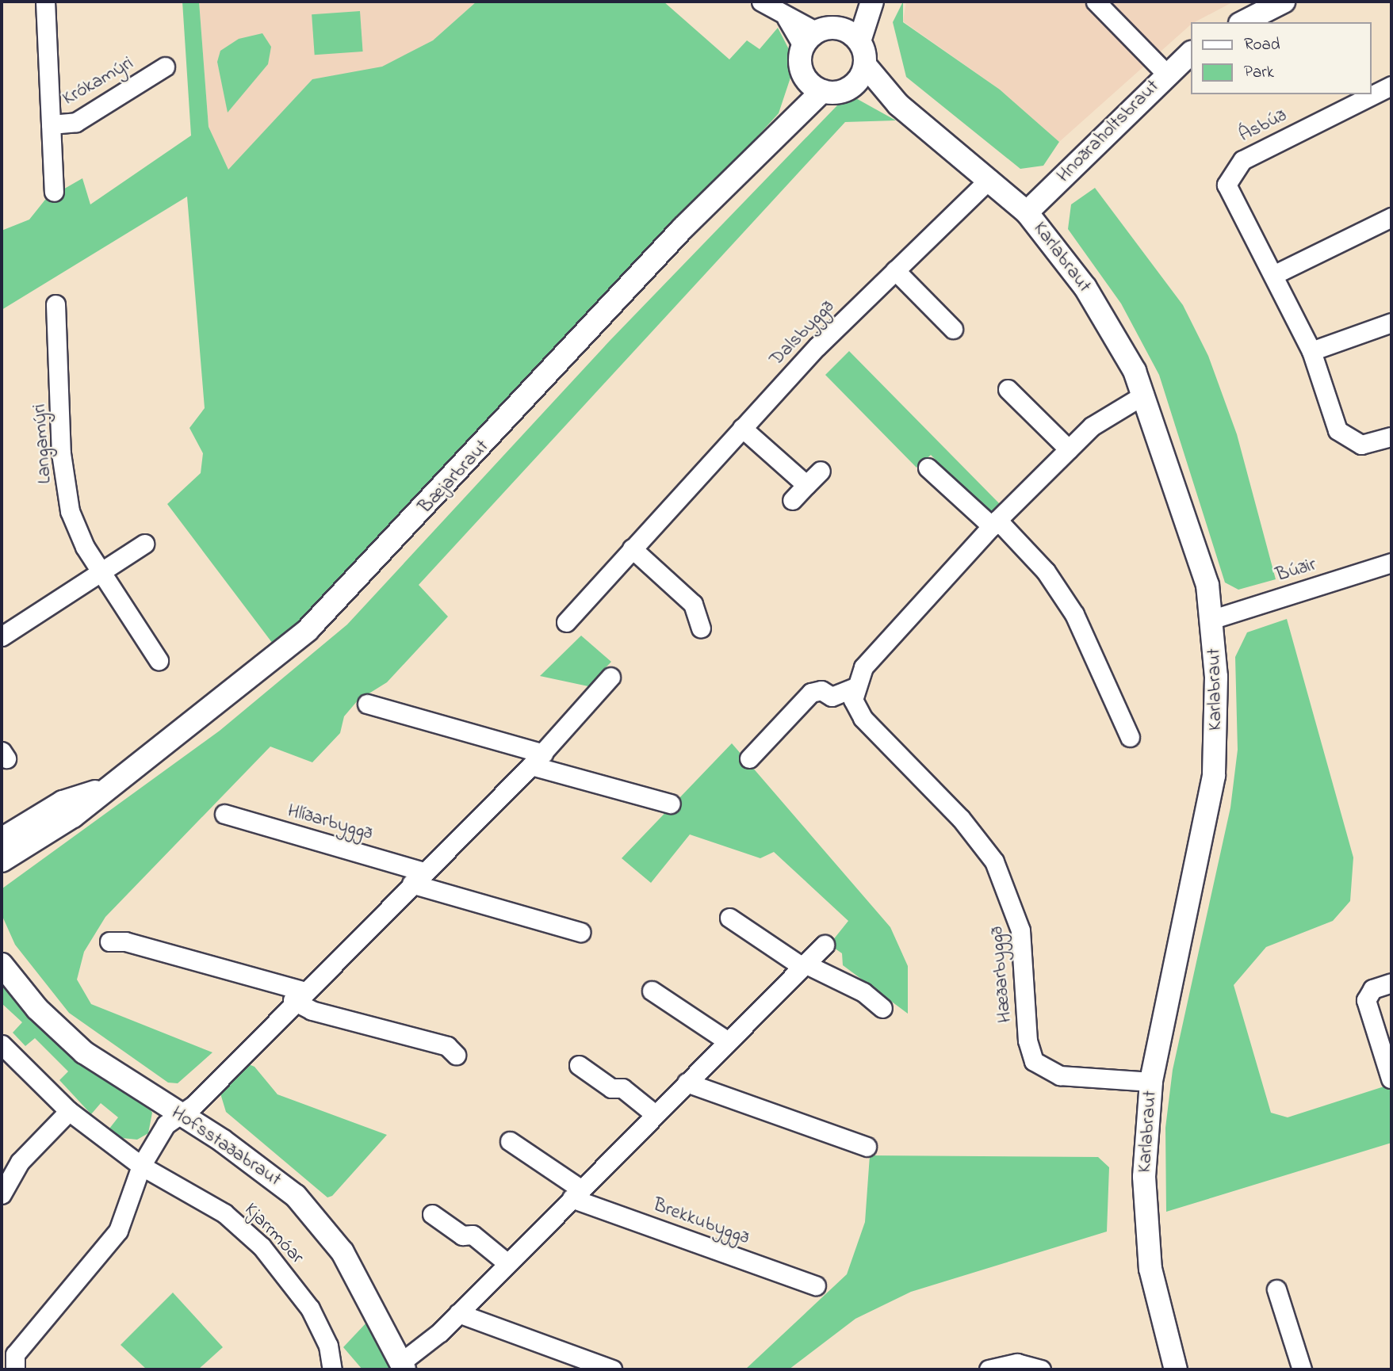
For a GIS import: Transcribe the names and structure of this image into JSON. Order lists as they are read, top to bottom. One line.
{"streets":{"street":["Krókamýri","Ásbúð","Hnoðraholtsbraut","Karlabraut","Dalsbyggð","Langamýri","Bæjarbraut","Búðir","Hlíðarbyggð","Hæðarbyggð","Hofsstaðabraut","Brekkubyggð","Kjarrmóar"]},"crossings":[["Hnoðraholtsbraut","Karlabraut"],["Karlabraut","Dalsbyggð"],["Karlabraut","Bæjarbraut"],["Karlabraut","Búðir"],["Karlabraut","Hæðarbyggð"]],"legend":["Road","Park"]}
